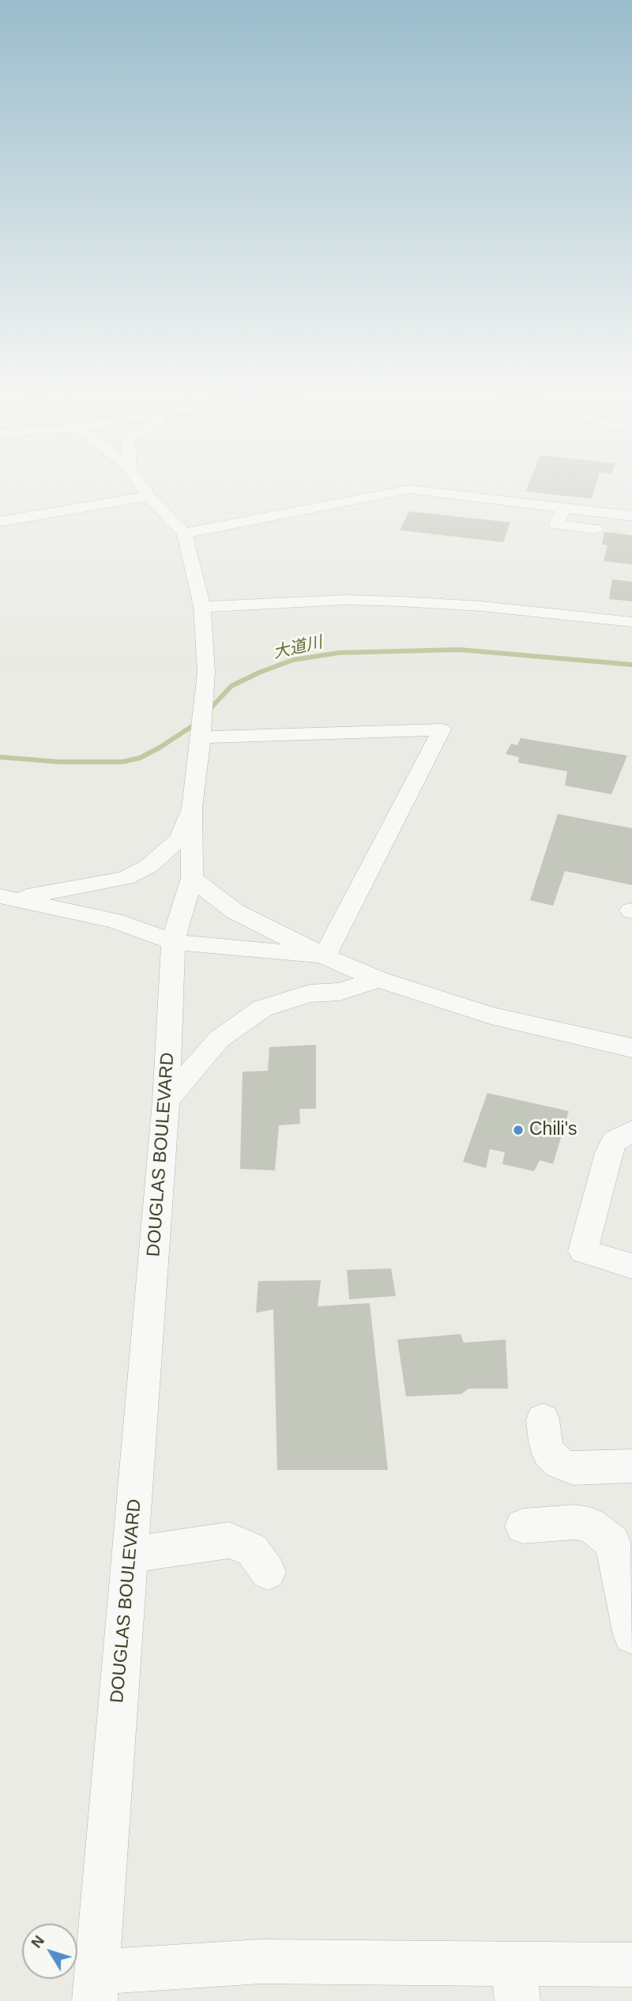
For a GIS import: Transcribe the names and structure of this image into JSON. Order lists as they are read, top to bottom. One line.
{"streets":{"street":["DOUGLAS BOULEVARD"]},"water":["大道川"],"places":["Chili's"],"north":"top left"}
